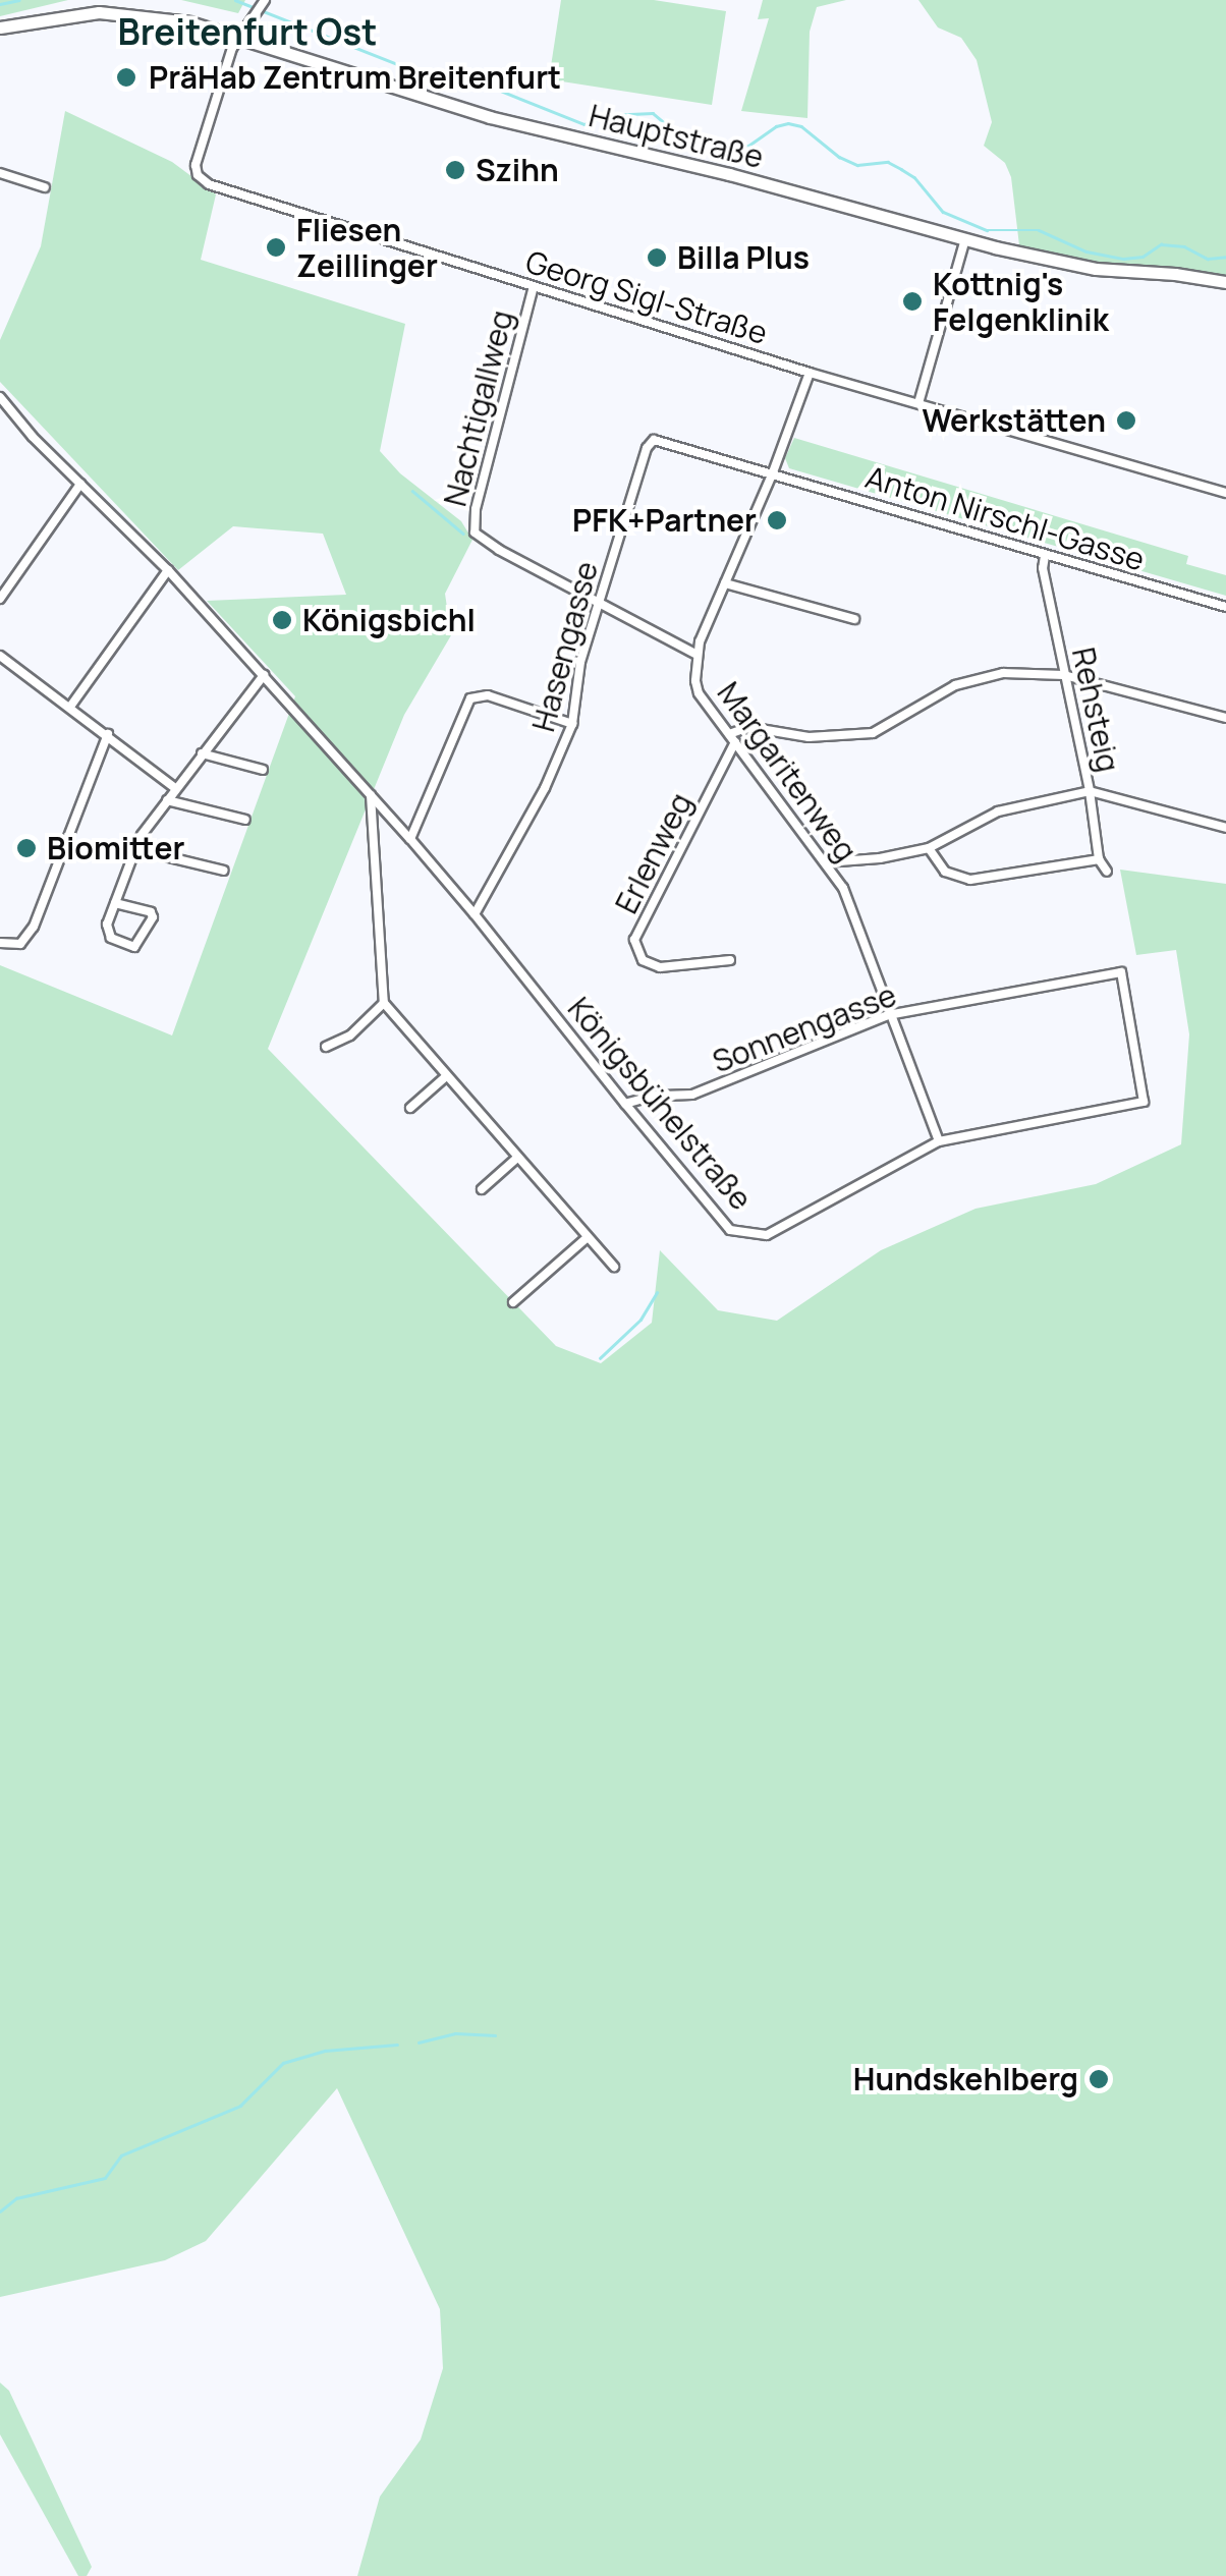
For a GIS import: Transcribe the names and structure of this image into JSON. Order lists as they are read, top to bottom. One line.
{"streets":{"main road":["Hauptstraße"],"street":["Georg Sigl-Straße","Nachtigallweg","Anton Nirschl-Gasse","Hasengasse","Rehsteig","Margaritenweg","Erlenweg","Sonnengasse","Königsbühelstraße"]},"crossings":[["Hauptstraße","Georg Sigl-Straße"],["Georg Sigl-Straße","Nachtigallweg"],["Georg Sigl-Straße","Margaritenweg"],["Nachtigallweg","Hasengasse"],["Nachtigallweg","Margaritenweg"],["Anton Nirschl-Gasse","Hasengasse"],["Anton Nirschl-Gasse","Rehsteig"],["Anton Nirschl-Gasse","Margaritenweg"],["Hasengasse","Margaritenweg"],["Hasengasse","Königsbühelstraße"],["Margaritenweg","Erlenweg"],["Margaritenweg","Sonnengasse"],["Margaritenweg","Königsbühelstraße"],["Sonnengasse","Königsbühelstraße"]],"districts":["Breitenfurt Ost"],"places":["PräHab Zentrum Breitenfurt","Szihn","Fliesen Zeillinger","Billa Plus","Kottnig's Felgenklinik","Werkstätten","PFK+Partner","Königsbichl","Biomitter","Hundskehlberg"]}
